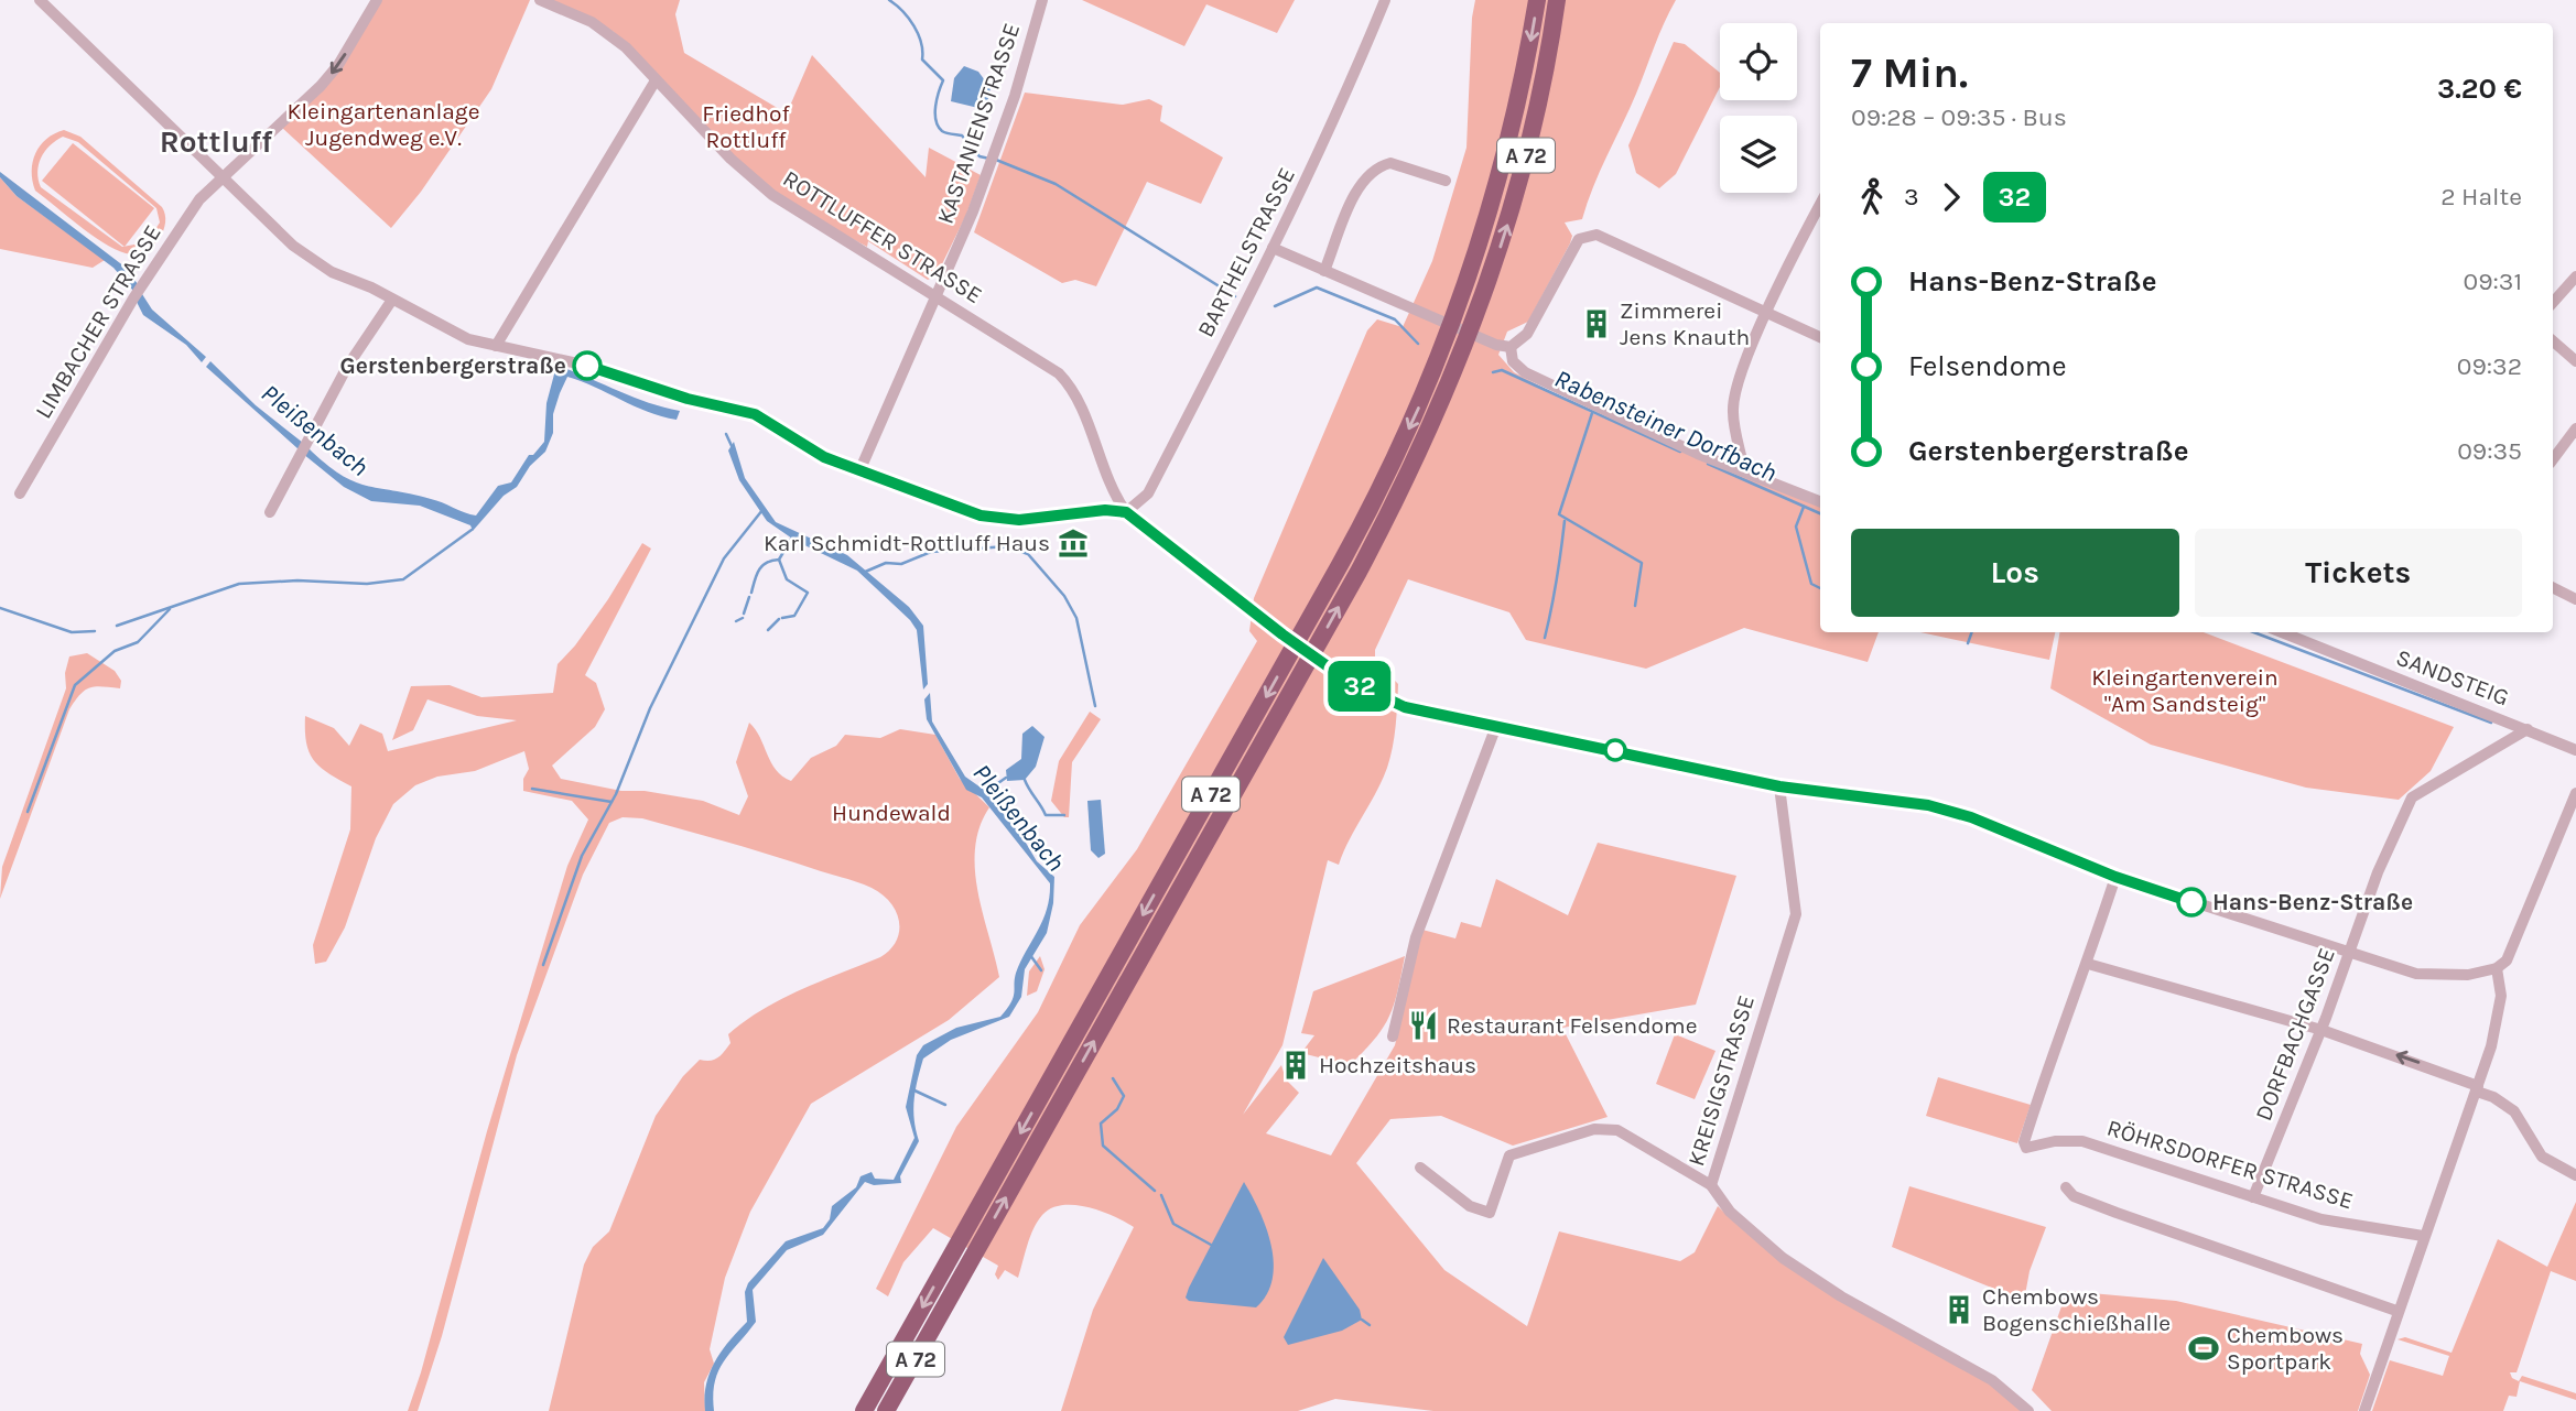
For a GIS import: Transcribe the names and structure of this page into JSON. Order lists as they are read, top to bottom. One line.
{"streets":{"highway":["A 72"],"street":["KASTANIENSTRASSE","ROTTLUFFER STRASSE","BARTHELSTRASSE","LIMBACHER STRASSE","SANDSTEIG","DORFBACHGASSE","KREISIGSTRASSE","RÖHRSDORFER STRASSE"]},"crossings":[["KASTANIENSTRASSE","ROTTLUFFER STRASSE"],["ROTTLUFFER STRASSE","BARTHELSTRASSE"],["SANDSTEIG","DORFBACHGASSE"],["DORFBACHGASSE","RÖHRSDORFER STRASSE"]],"one_way":["LIMBACHER STRASSE"],"districts":["Rottluff"],"water":["Rabensteiner Dorfbach","Pleißenbach"],"parks":["Kleingartenanlage Jugendweg e.V.","Friedhof Rottluff","Kleingartenverein \"Am Sandsteig\"","Hundewald"],"places":{"building":["Zimmerei Jens Knauth","Hochzeitshaus","Chembows Bogenschießhalle"],"other":["Gerstenbergerstraße","Hans-Benz-Straße"],"museum":["Karl Schmidt-Rottluff Haus"],"restaurant":["Restaurant Felsendome"],"sports":["Chembows Sportpark"]},"lines":["bus line 32"],"page":{"on_map":"32","heading":["7 Min.","09:28 – 09:35 · Bus","3.20 €"],"legs":["3","32","2 Halte"],"list":[{"name":"Hans-Benz-Straße","value":"09:31"},{"name":"Felsendome","value":"09:32"},{"name":"Gerstenbergerstraße","value":"09:35"}],"buttons":["Los","Tickets"]}}
